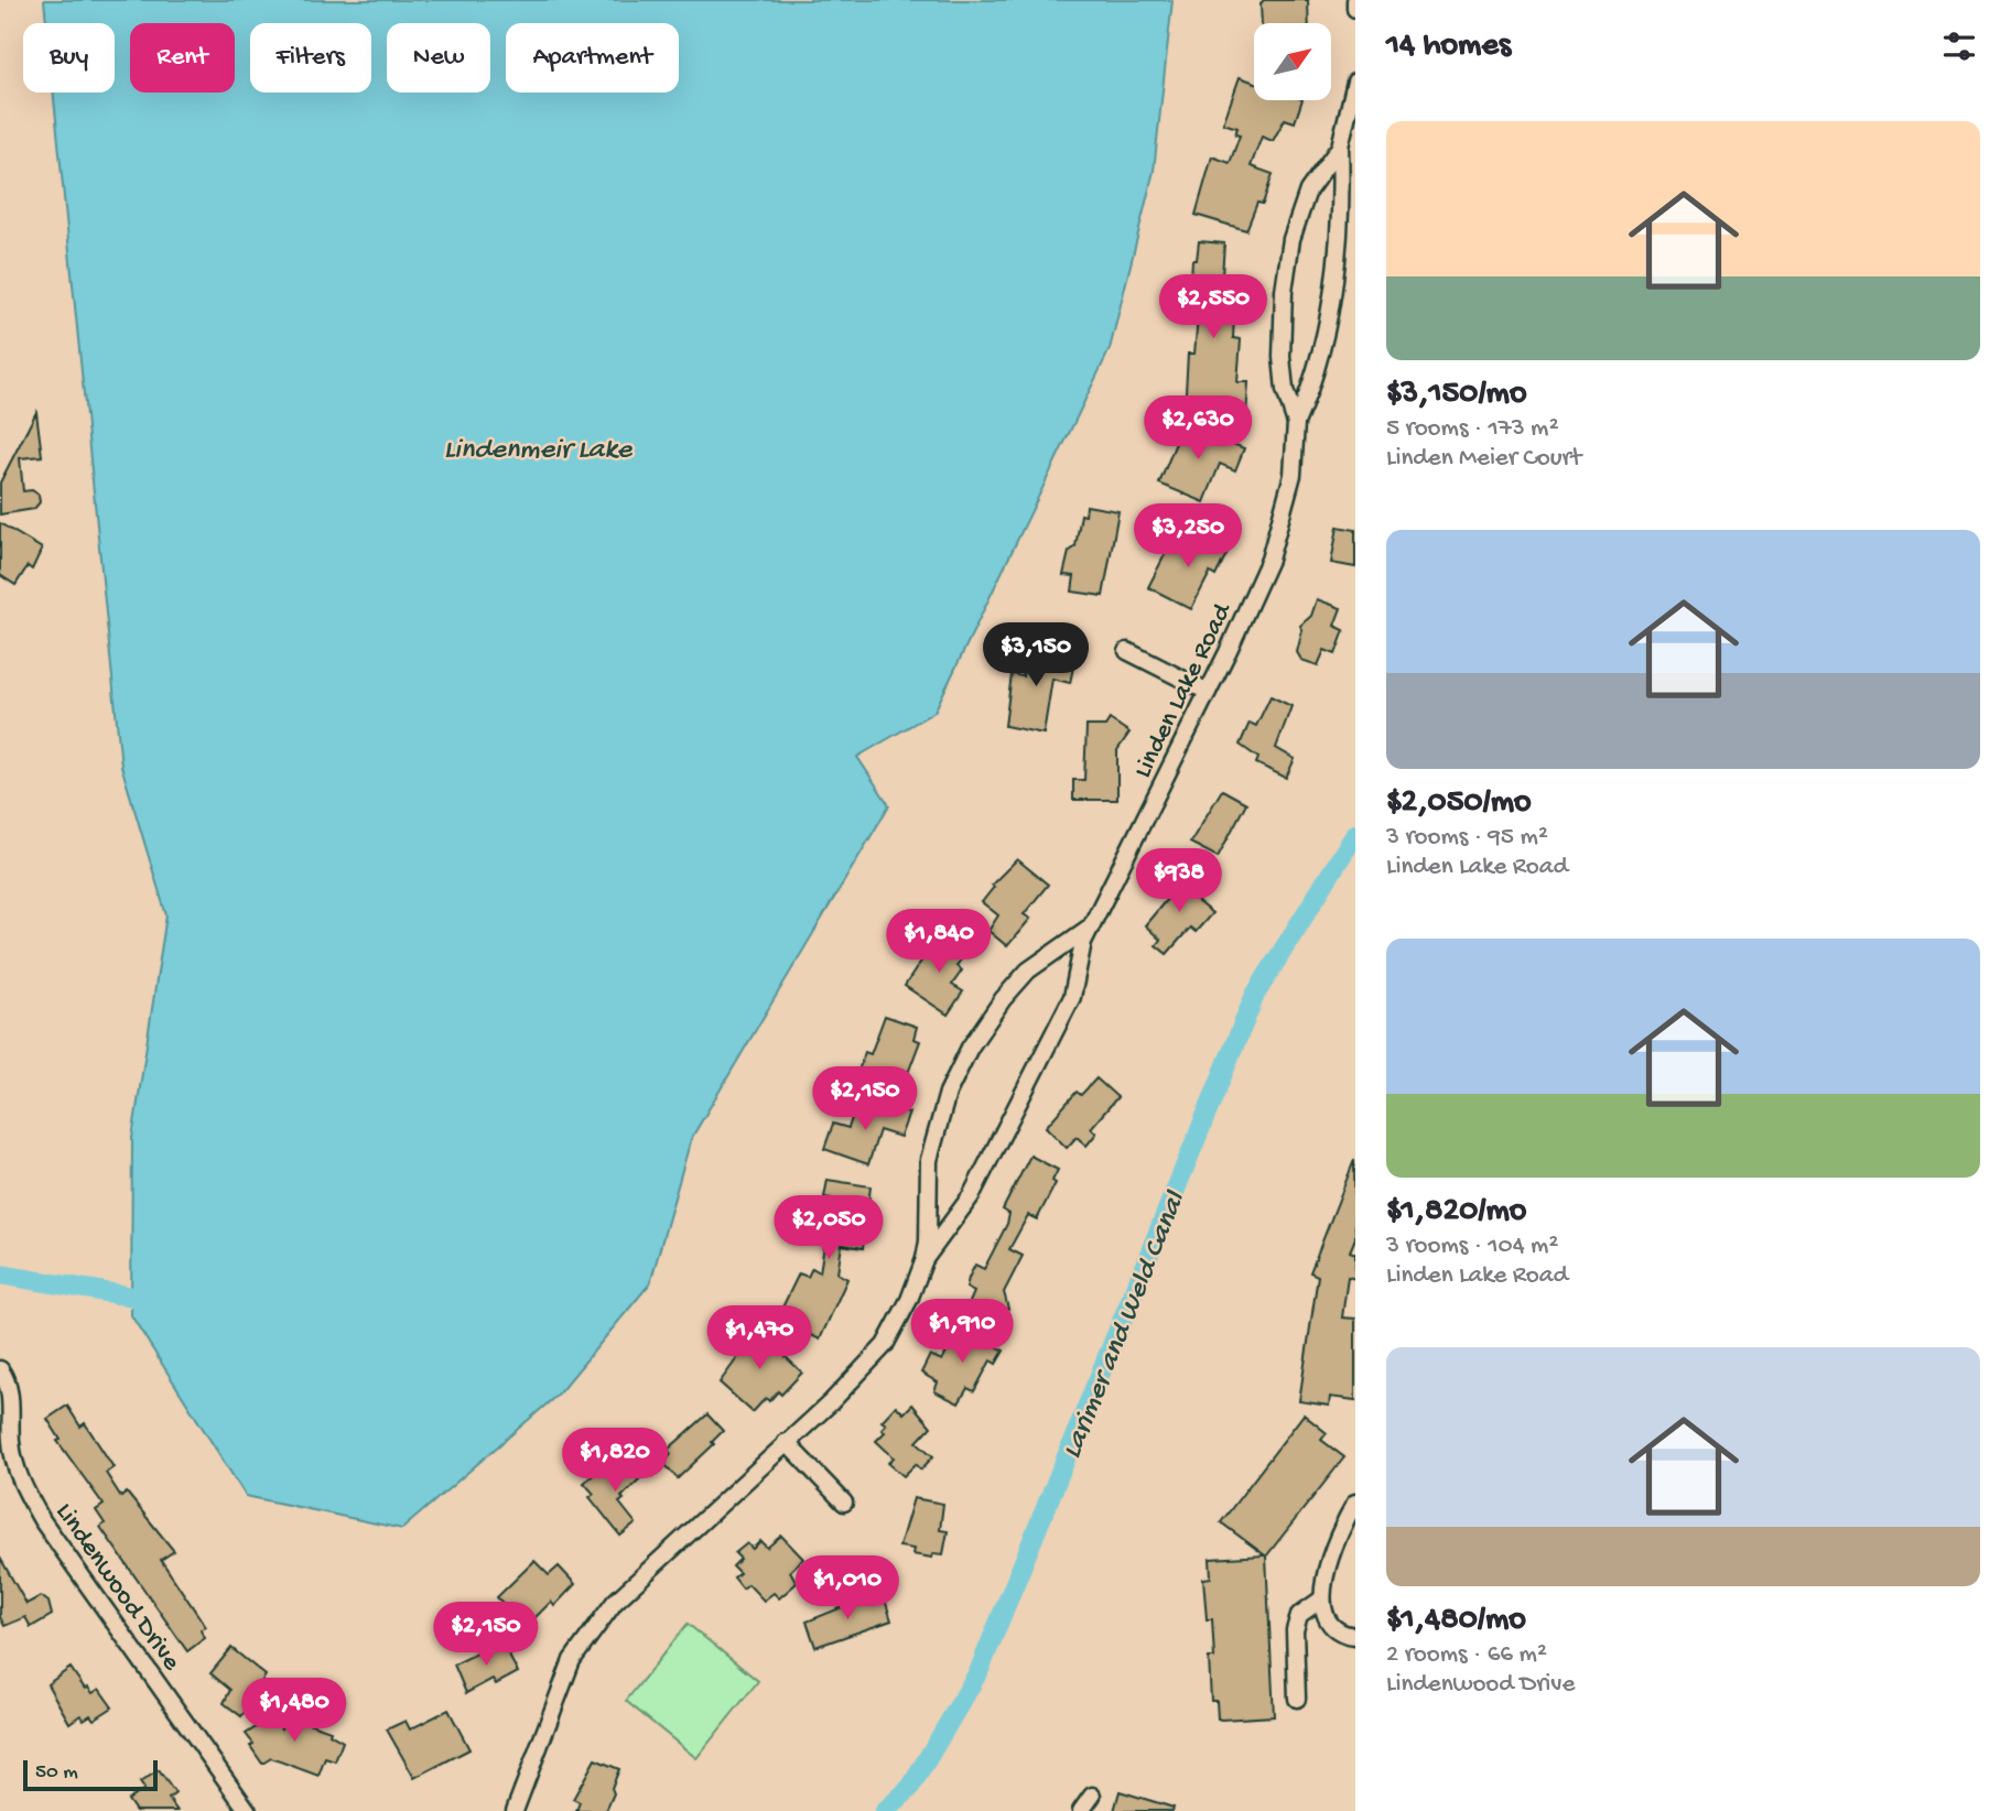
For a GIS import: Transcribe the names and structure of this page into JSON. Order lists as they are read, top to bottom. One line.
{"streets":{"street":["Linden Lake Road","Lindenwood Drive"]},"water":["Lindenmeir Lake","Larimer and Weld Canal"],"scale_bar":"50 m","north":"top right","page":{"heading":"14 homes","chip":["Buy","Rent","Filters","New","Apartment"],"list":[{"name":"$3,150/mo","note":"5 rooms · 173 m² · Linden Meier Court"},{"name":"$2,050/mo","note":"3 rooms · 95 m² · Linden Lake Road"},{"name":"$1,820/mo","note":"3 rooms · 104 m² · Linden Lake Road"},{"name":"$1,480/mo","note":"2 rooms · 66 m² · Lindenwood Drive"}],"price":["$2,550","$2,630","$3,250","$3,150","$938","$1,840","$2,150","$2,050","$1,910","$1,470","$1,820","$1,010","$2,150","$1,480"],"scale":"50 m"}}
